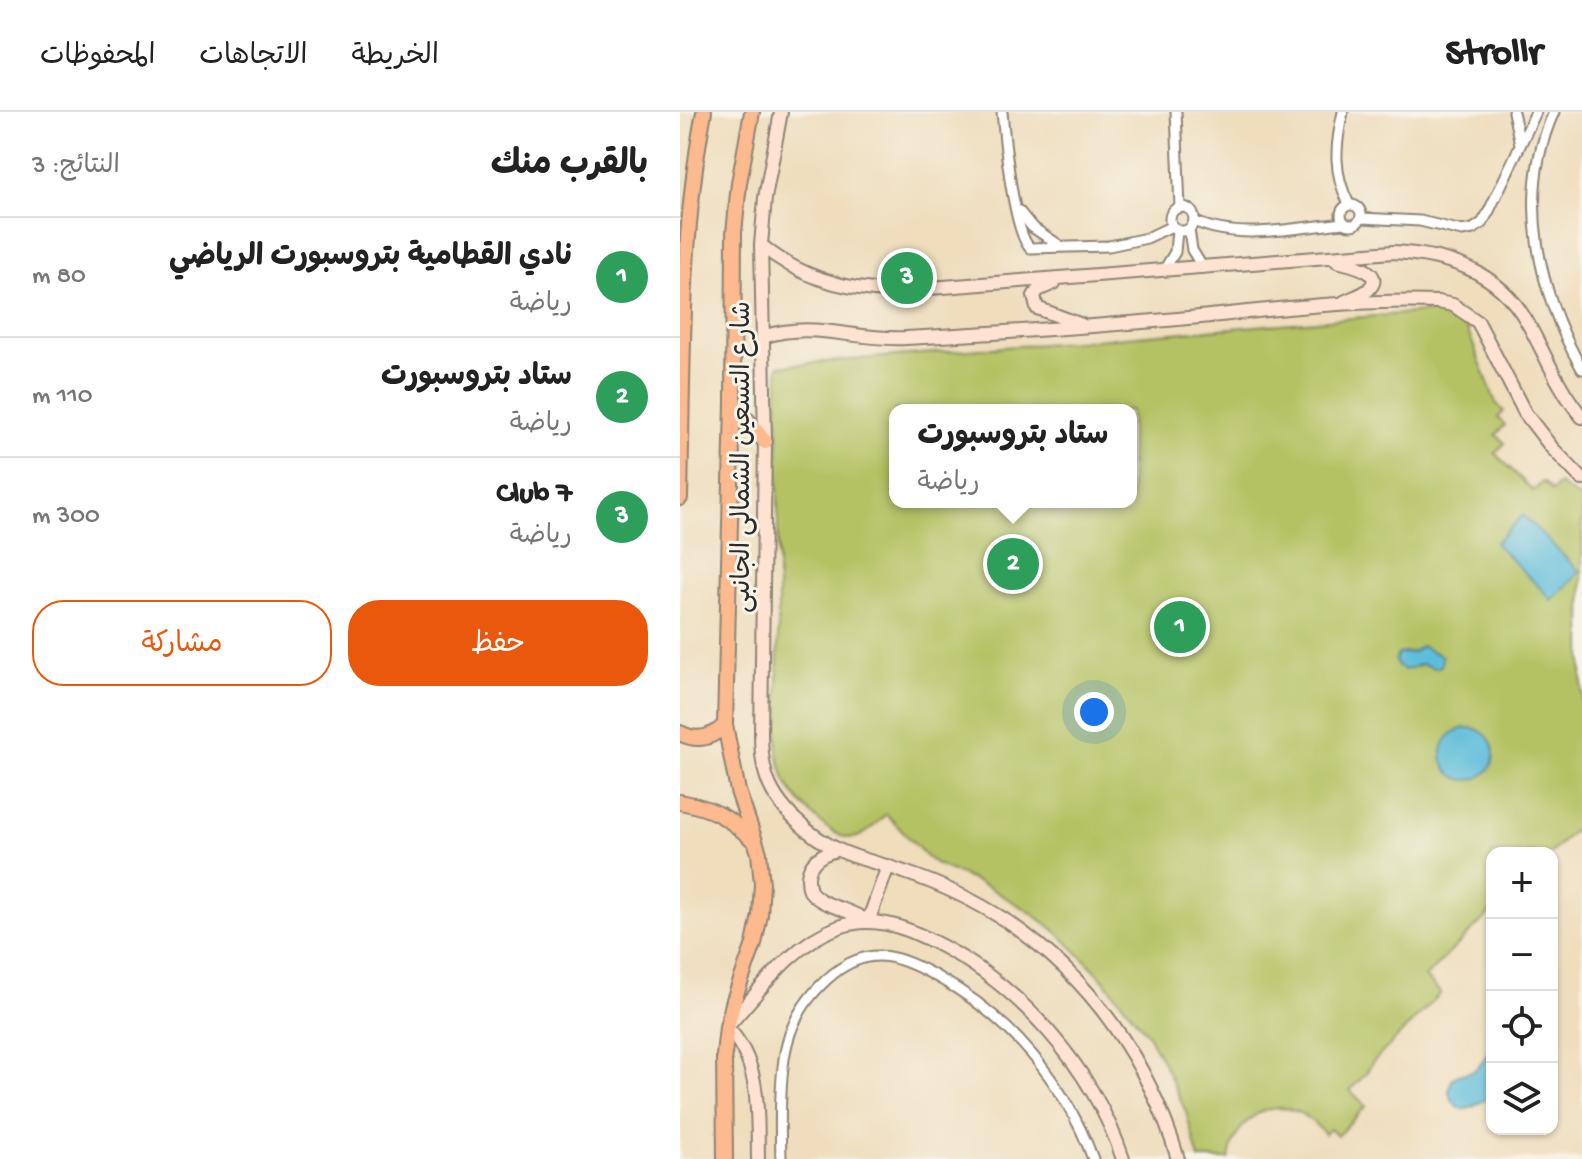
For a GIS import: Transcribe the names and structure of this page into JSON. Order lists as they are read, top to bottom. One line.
{"streets":{"street":["شارع التسعين الشمالى الجانبى"]},"page":{"header":"Strollr","nav":["الخريطة","الاتجاهات","المحفوظات"],"heading":["بالقرب منك","النتائج: 3"],"list":[{"mark":"1","name":"نادي القطامية بتروسبورت الرياضي","note":"رياضة","value":"80 m"},{"mark":"2","name":"ستاد بتروسبورت","note":"رياضة","value":"110 m"},{"mark":"3","name":"Club 7","note":"رياضة","value":"300 m"}],"pins":["3","2","1"],"popup":["ستاد بتروسبورت","رياضة"],"buttons":["حفظ","مشاركة"],"map_buttons":["+","−"]}}
